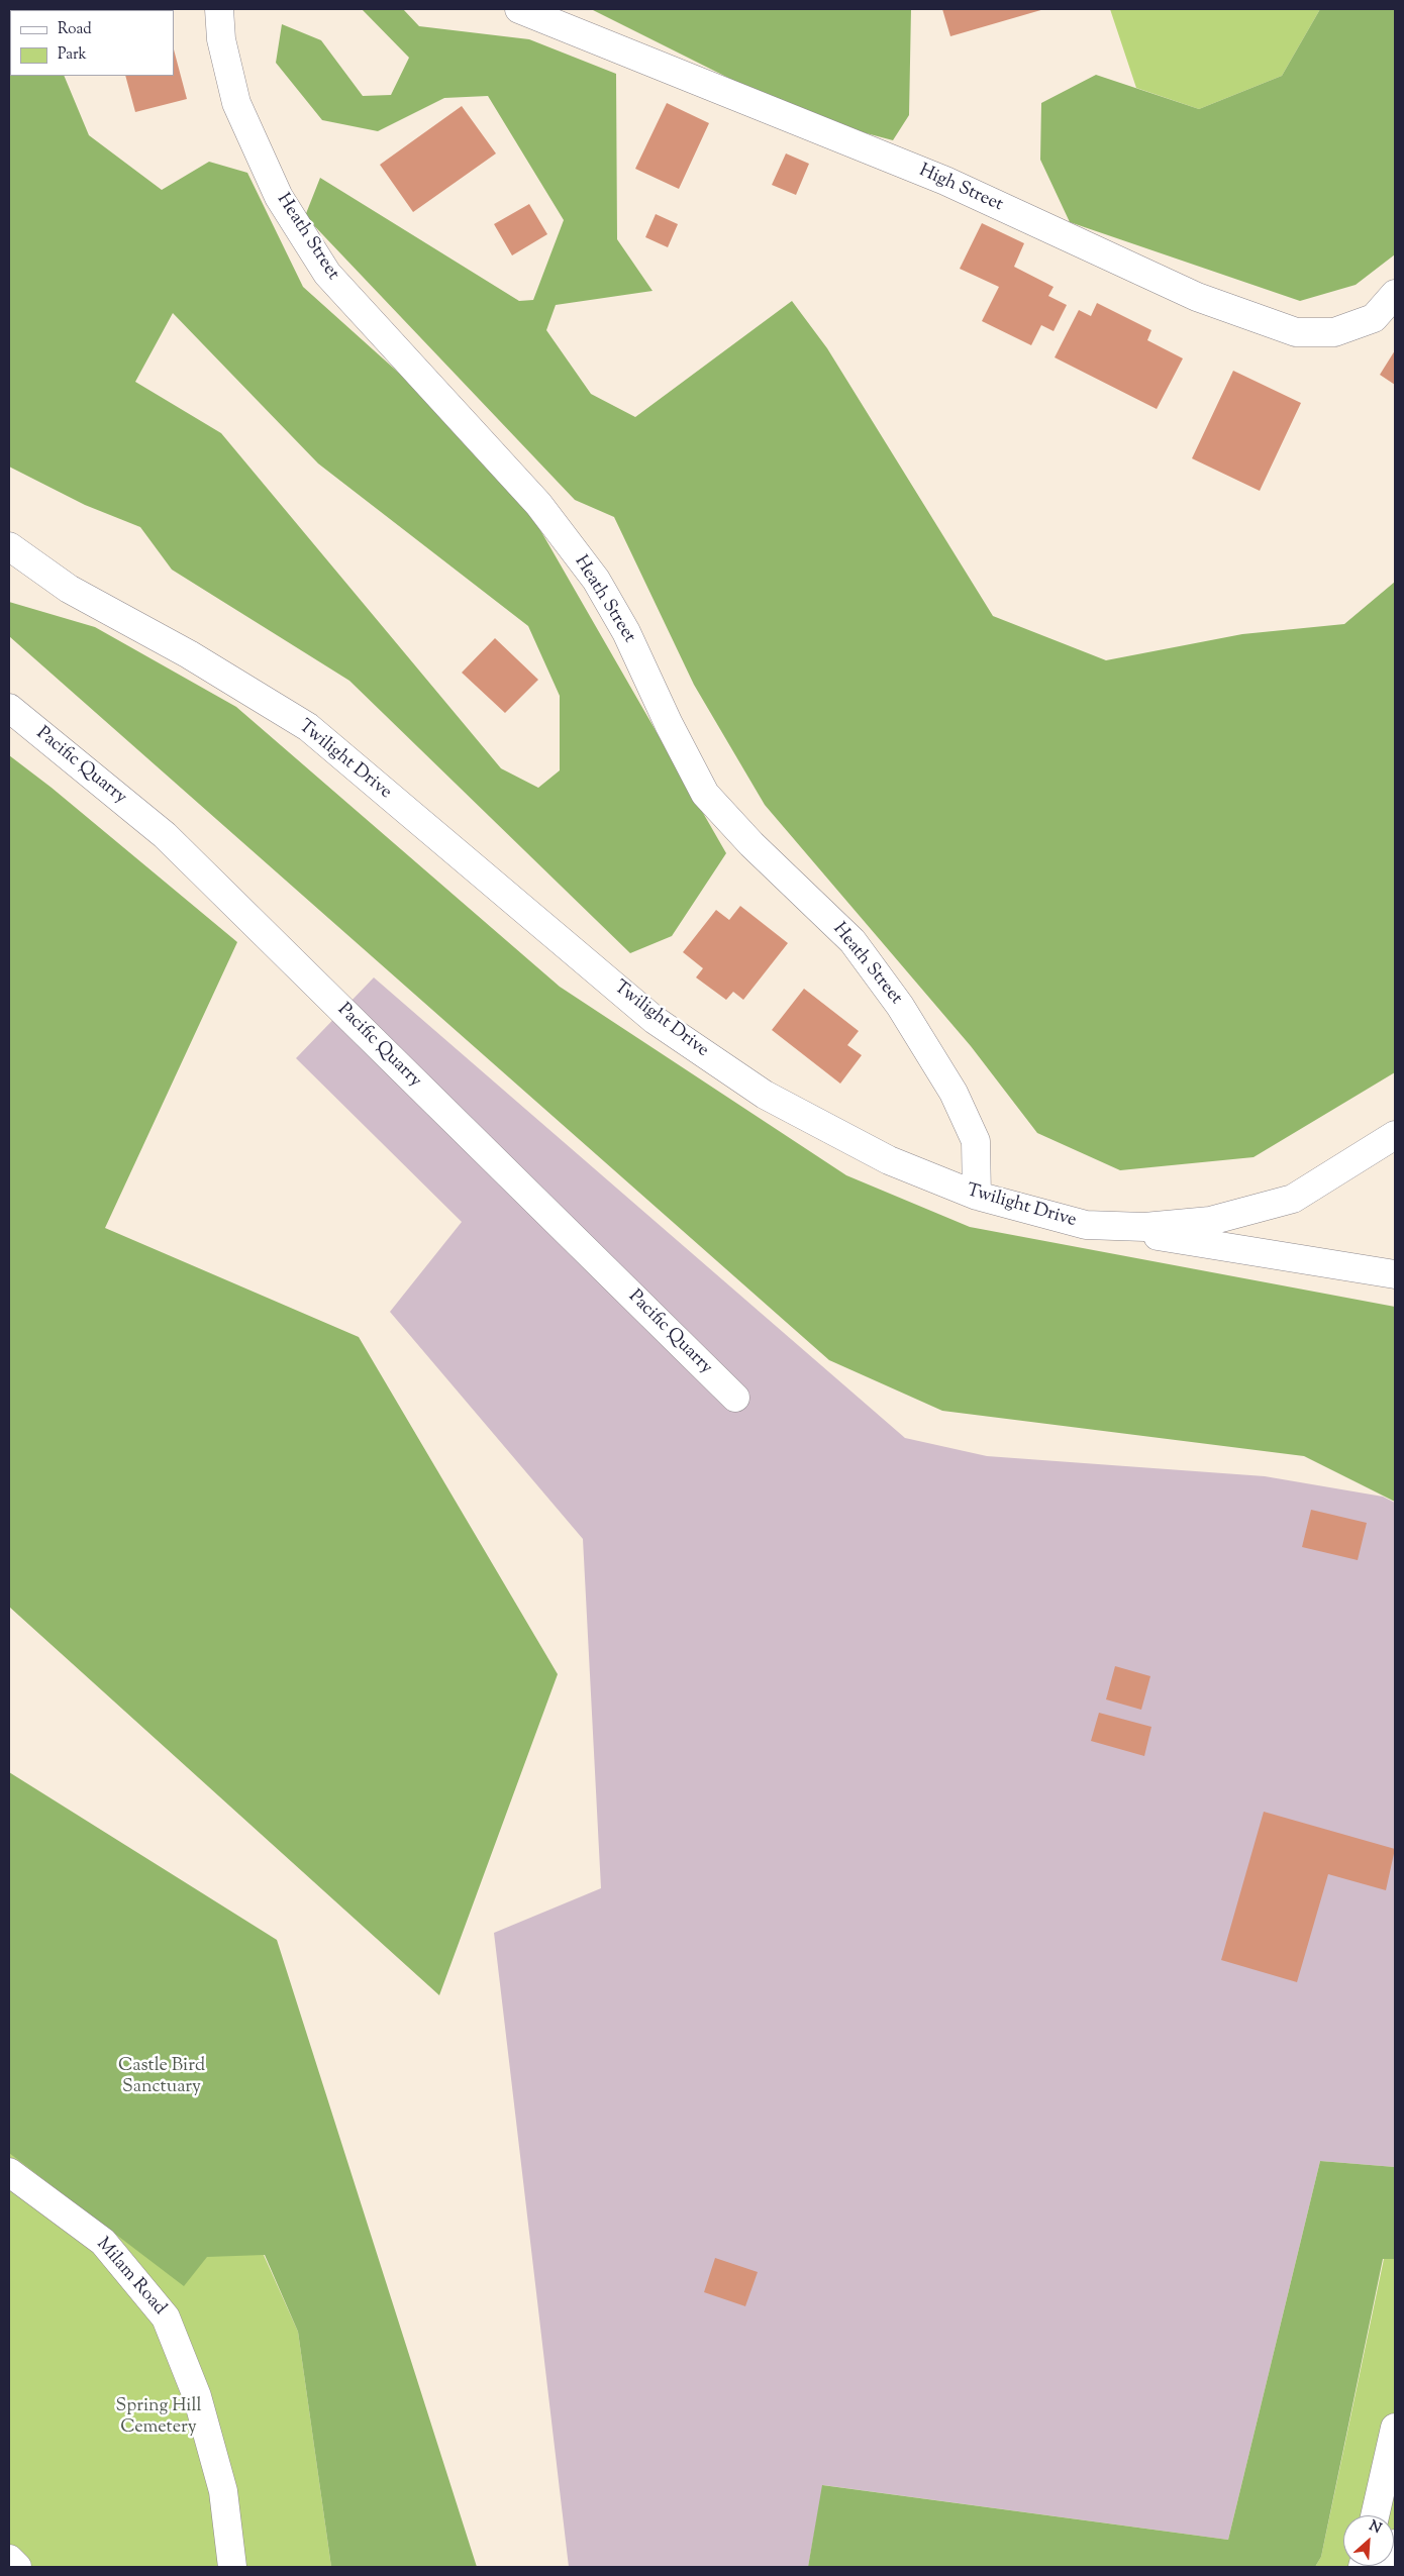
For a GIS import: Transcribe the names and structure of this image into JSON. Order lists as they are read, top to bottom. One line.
{"streets":{"street":["High Street","Heath Street","Twilight Drive","Pacific Quarry","Milam Road"]},"crossings":[["Heath Street","Twilight Drive"]],"parks":["Castle Bird Sanctuary","Spring Hill Cemetery"],"legend":["Road","Park"],"north":"top right"}
